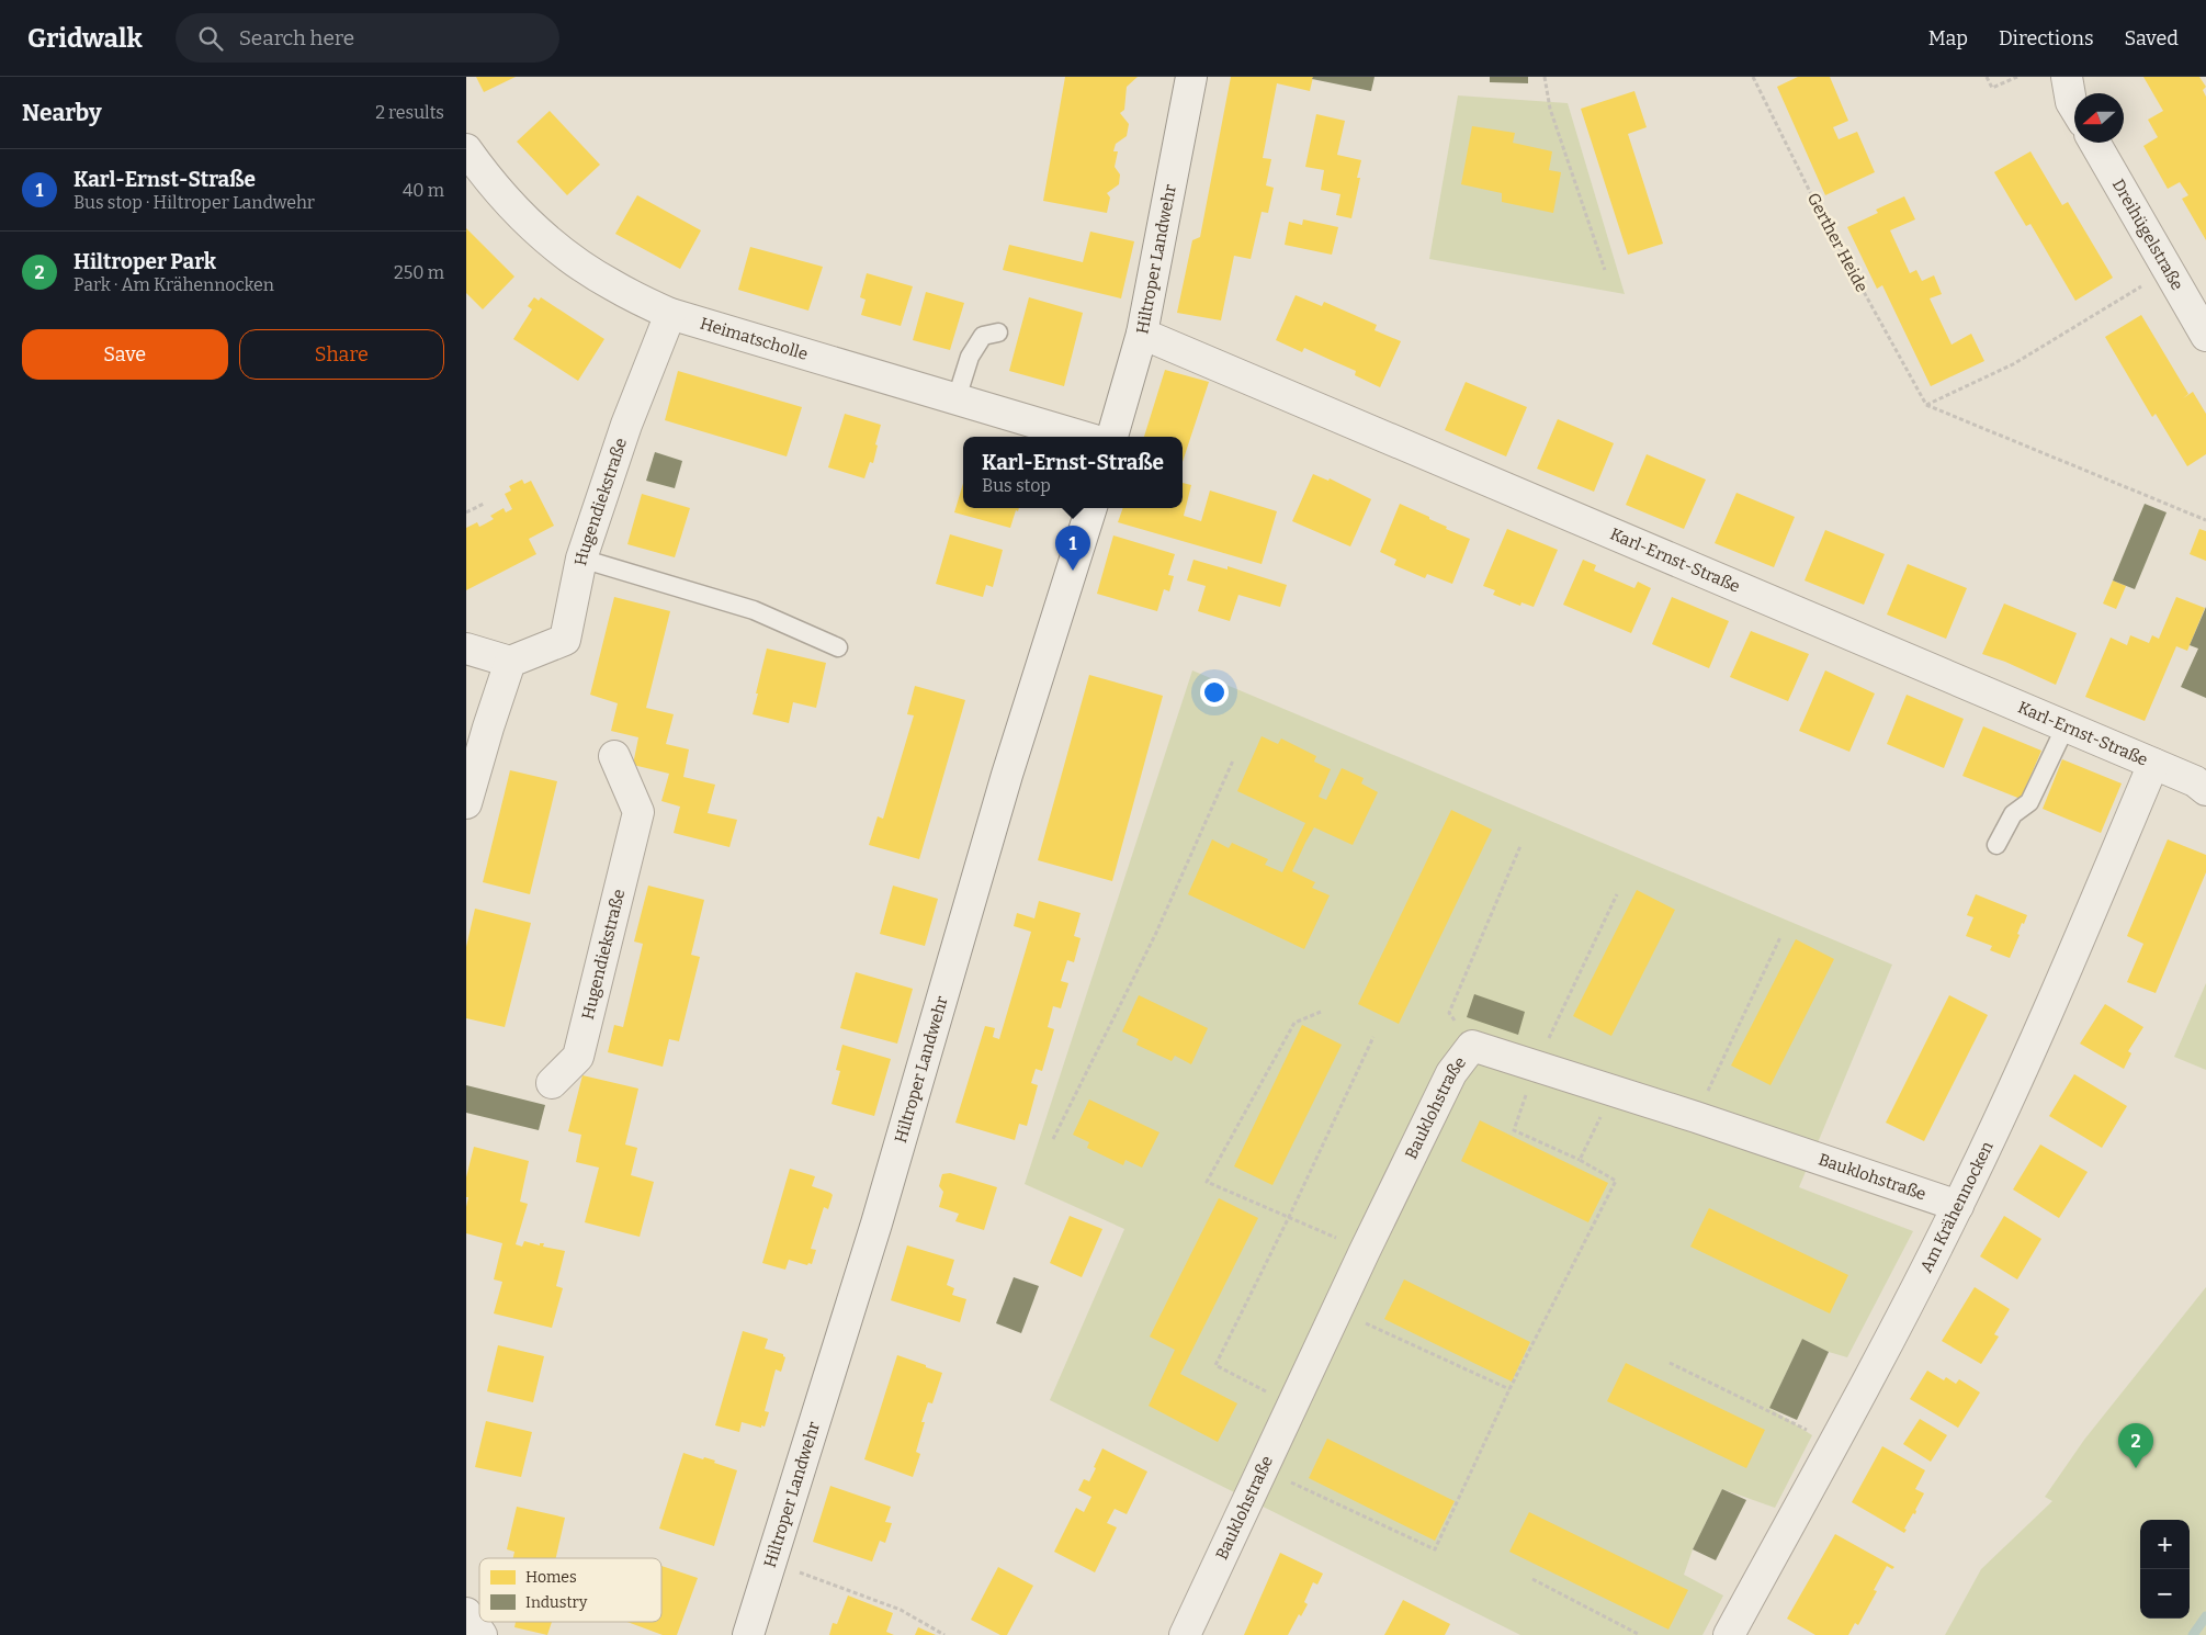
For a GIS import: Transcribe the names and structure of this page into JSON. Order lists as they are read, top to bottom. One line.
{"streets":{"street":["Dreihügelstraße","Hiltroper Landwehr","Heimatscholle","Hugendiekstraße","Karl-Ernst-Straße","Bauklohstraße","Am Krähennocken"],"path":["Gerther Heide"]},"crossings":[["Hiltroper Landwehr","Karl-Ernst-Straße"],["Heimatscholle","Hugendiekstraße"],["Karl-Ernst-Straße","Am Krähennocken"],["Bauklohstraße","Am Krähennocken"]],"legend":["Homes","Industry"],"north":"left","page":{"header":"Gridwalk","search":"Search here","nav":["Map","Directions","Saved"],"heading":["Nearby","2 results"],"list":[{"mark":"1","name":"Karl-Ernst-Straße","note":"Bus stop · Hiltroper Landwehr","value":"40 m"},{"mark":"2","name":"Hiltroper Park","note":"Park · Am Krähennocken","value":"250 m"}],"buttons":["Save","Share"],"popup":["Karl-Ernst-Straße","Bus stop"],"pins":["1","2"],"map_buttons":["+","−"]}}
